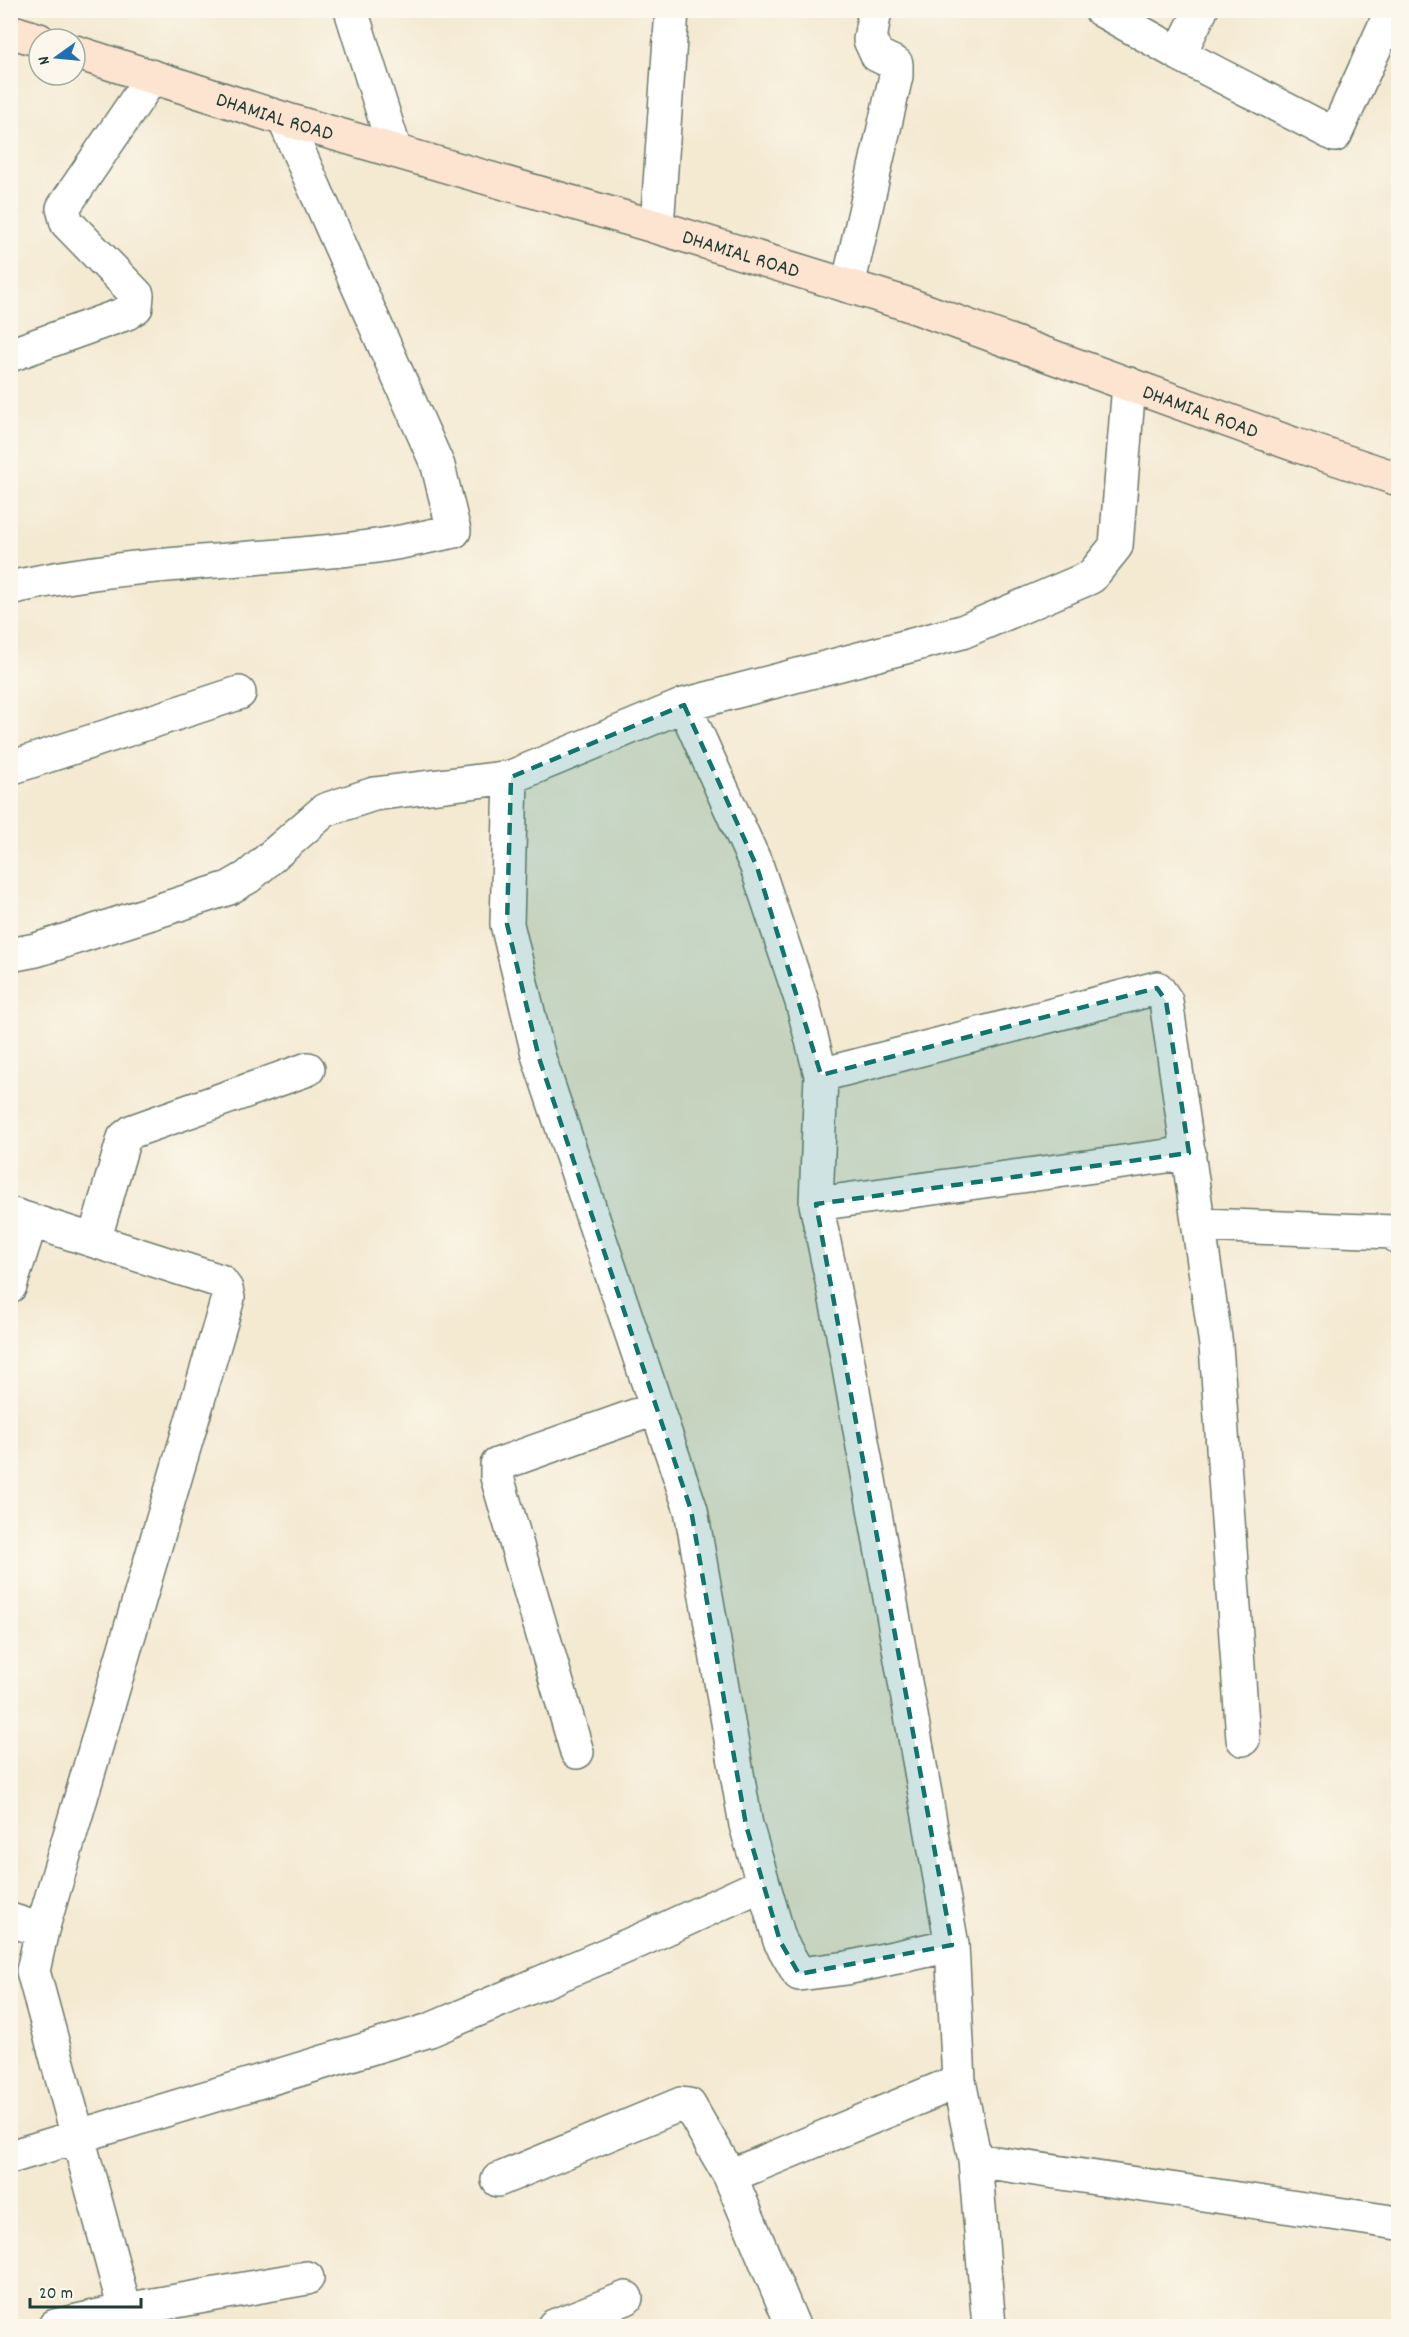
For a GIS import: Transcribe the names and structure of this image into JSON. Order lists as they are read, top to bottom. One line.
{"streets":{"main road":["DHAMIAL ROAD"]},"scale_bar":"20 m","north":"left"}
